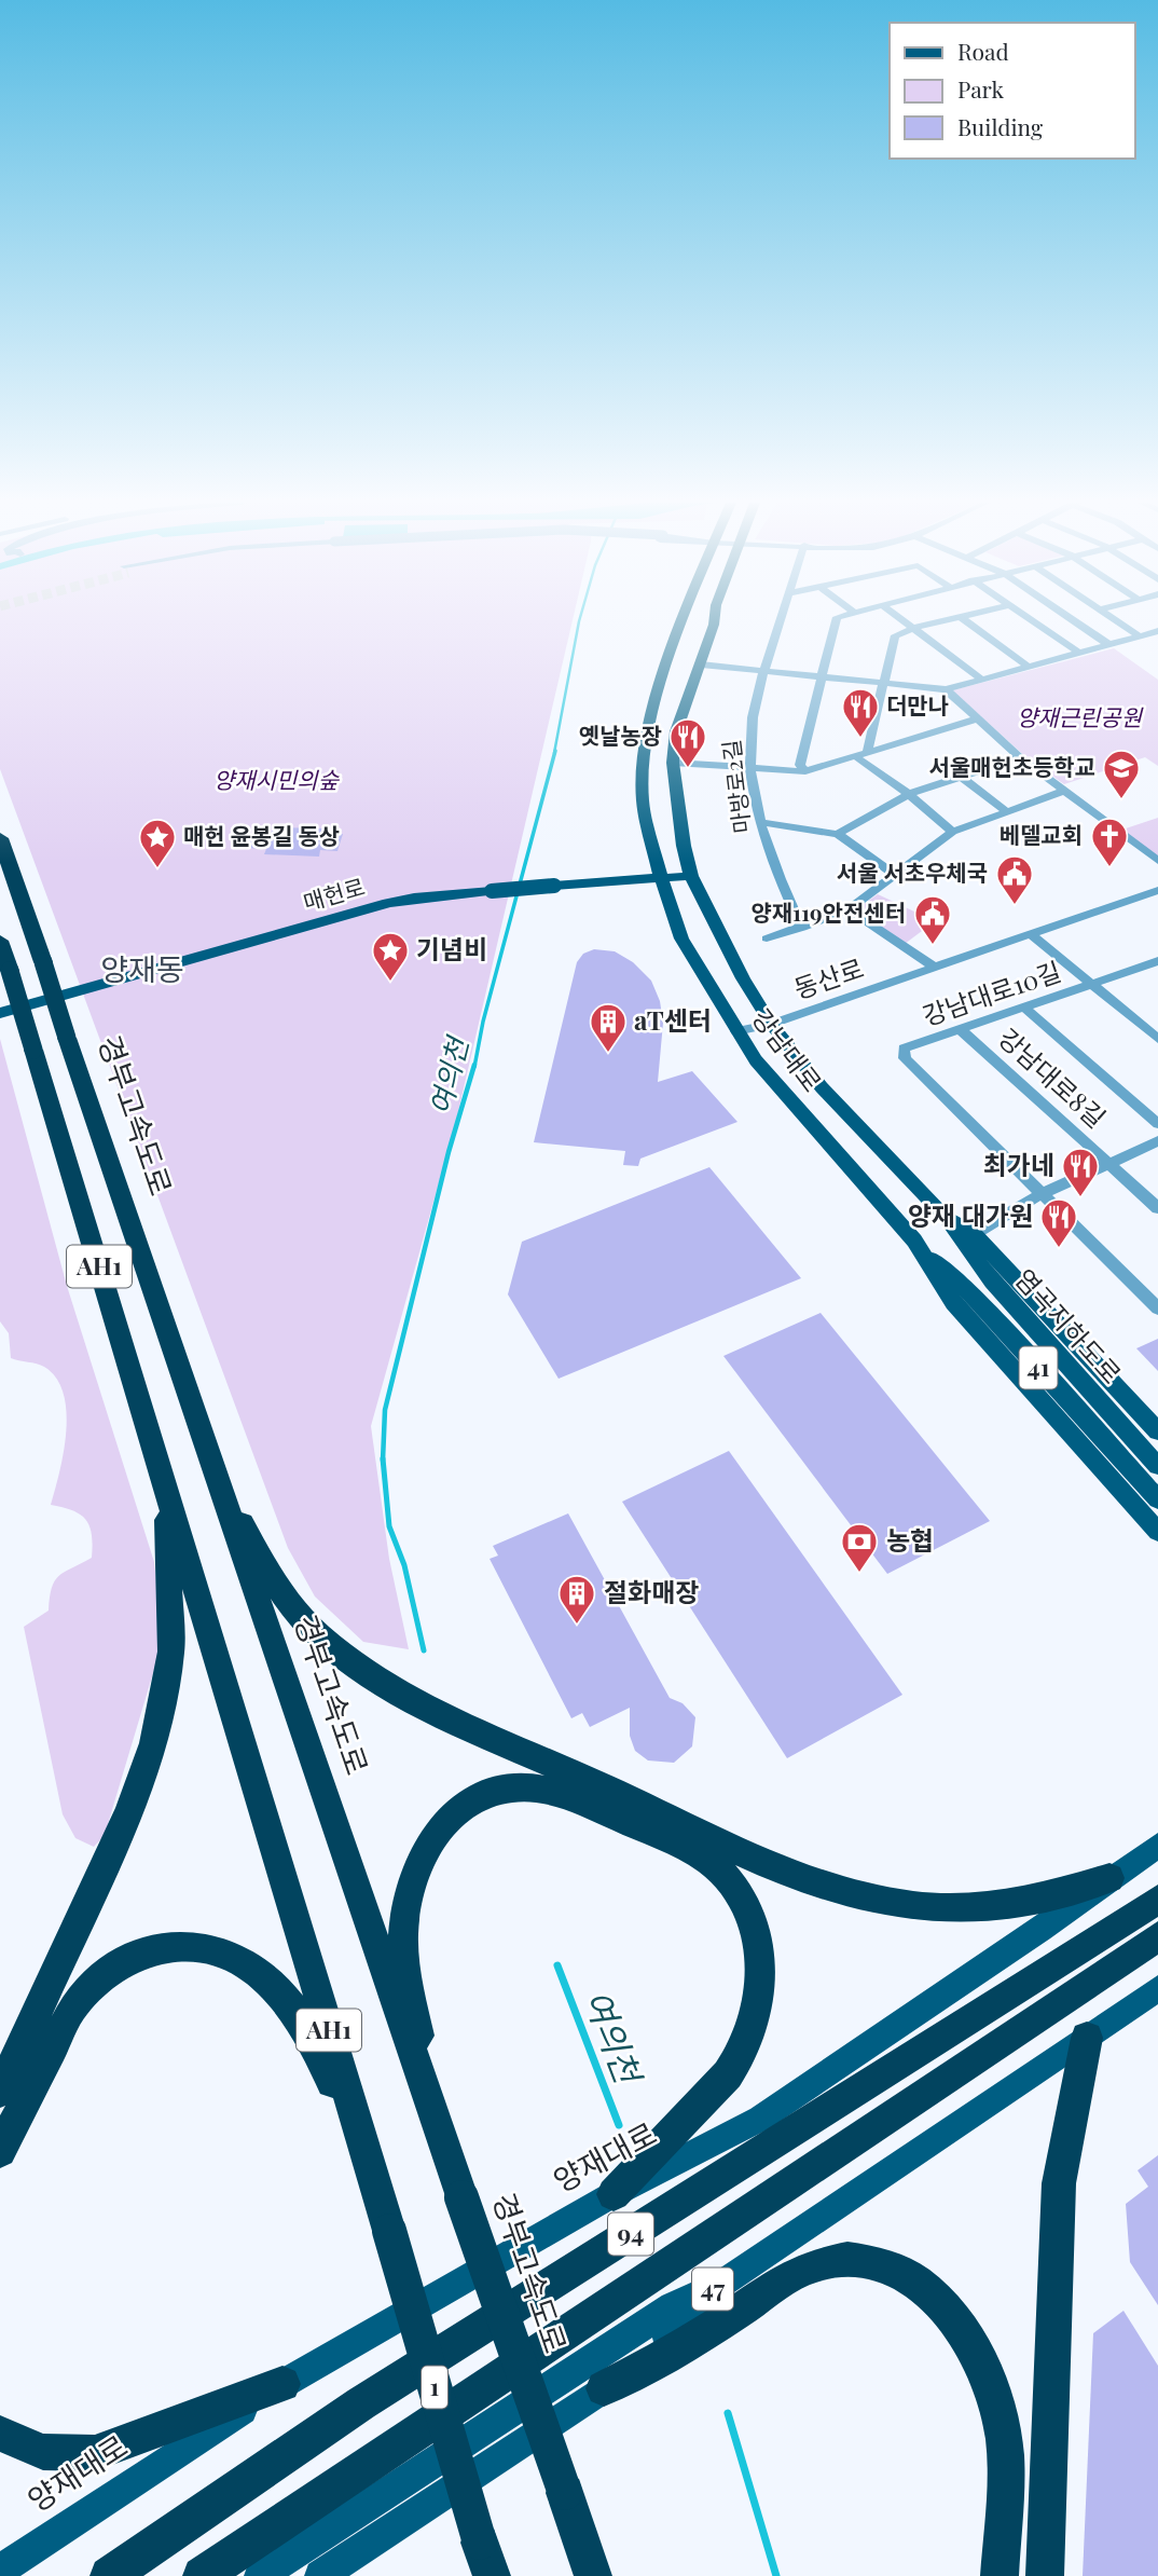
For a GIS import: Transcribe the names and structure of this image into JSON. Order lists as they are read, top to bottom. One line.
{"streets":{"highway":["경부고속도로","AH1","94","1"],"main road":["매헌로","강남대로","염곡지하도로","41","양재대로","47"],"street":["마방로2길","동산로","강남대로10길","강남대로8길"]},"crossings":[["매헌로","강남대로"],["동산로","강남대로"],["강남대로10길","강남대로8길"],["강남대로","강남대로8길"],["강남대로","염곡지하도로"],["AH1","1"]],"districts":["양재동"],"water":["여의천"],"parks":["양재근린공원","양재시민의숲"],"places":{"restaurant":["더만나","옛날농장","최가네","양재 대가원"],"school or university":["서울매헌초등학교"],"church":["베델교회"],"place":["매헌 윤봉길 동상","기념비"],"public building":["서울 서초우체국","양재119안전센터"],"building":["aT센터","절화매장"],"bank":["농협"]},"legend":["Road","Park","Building"]}
